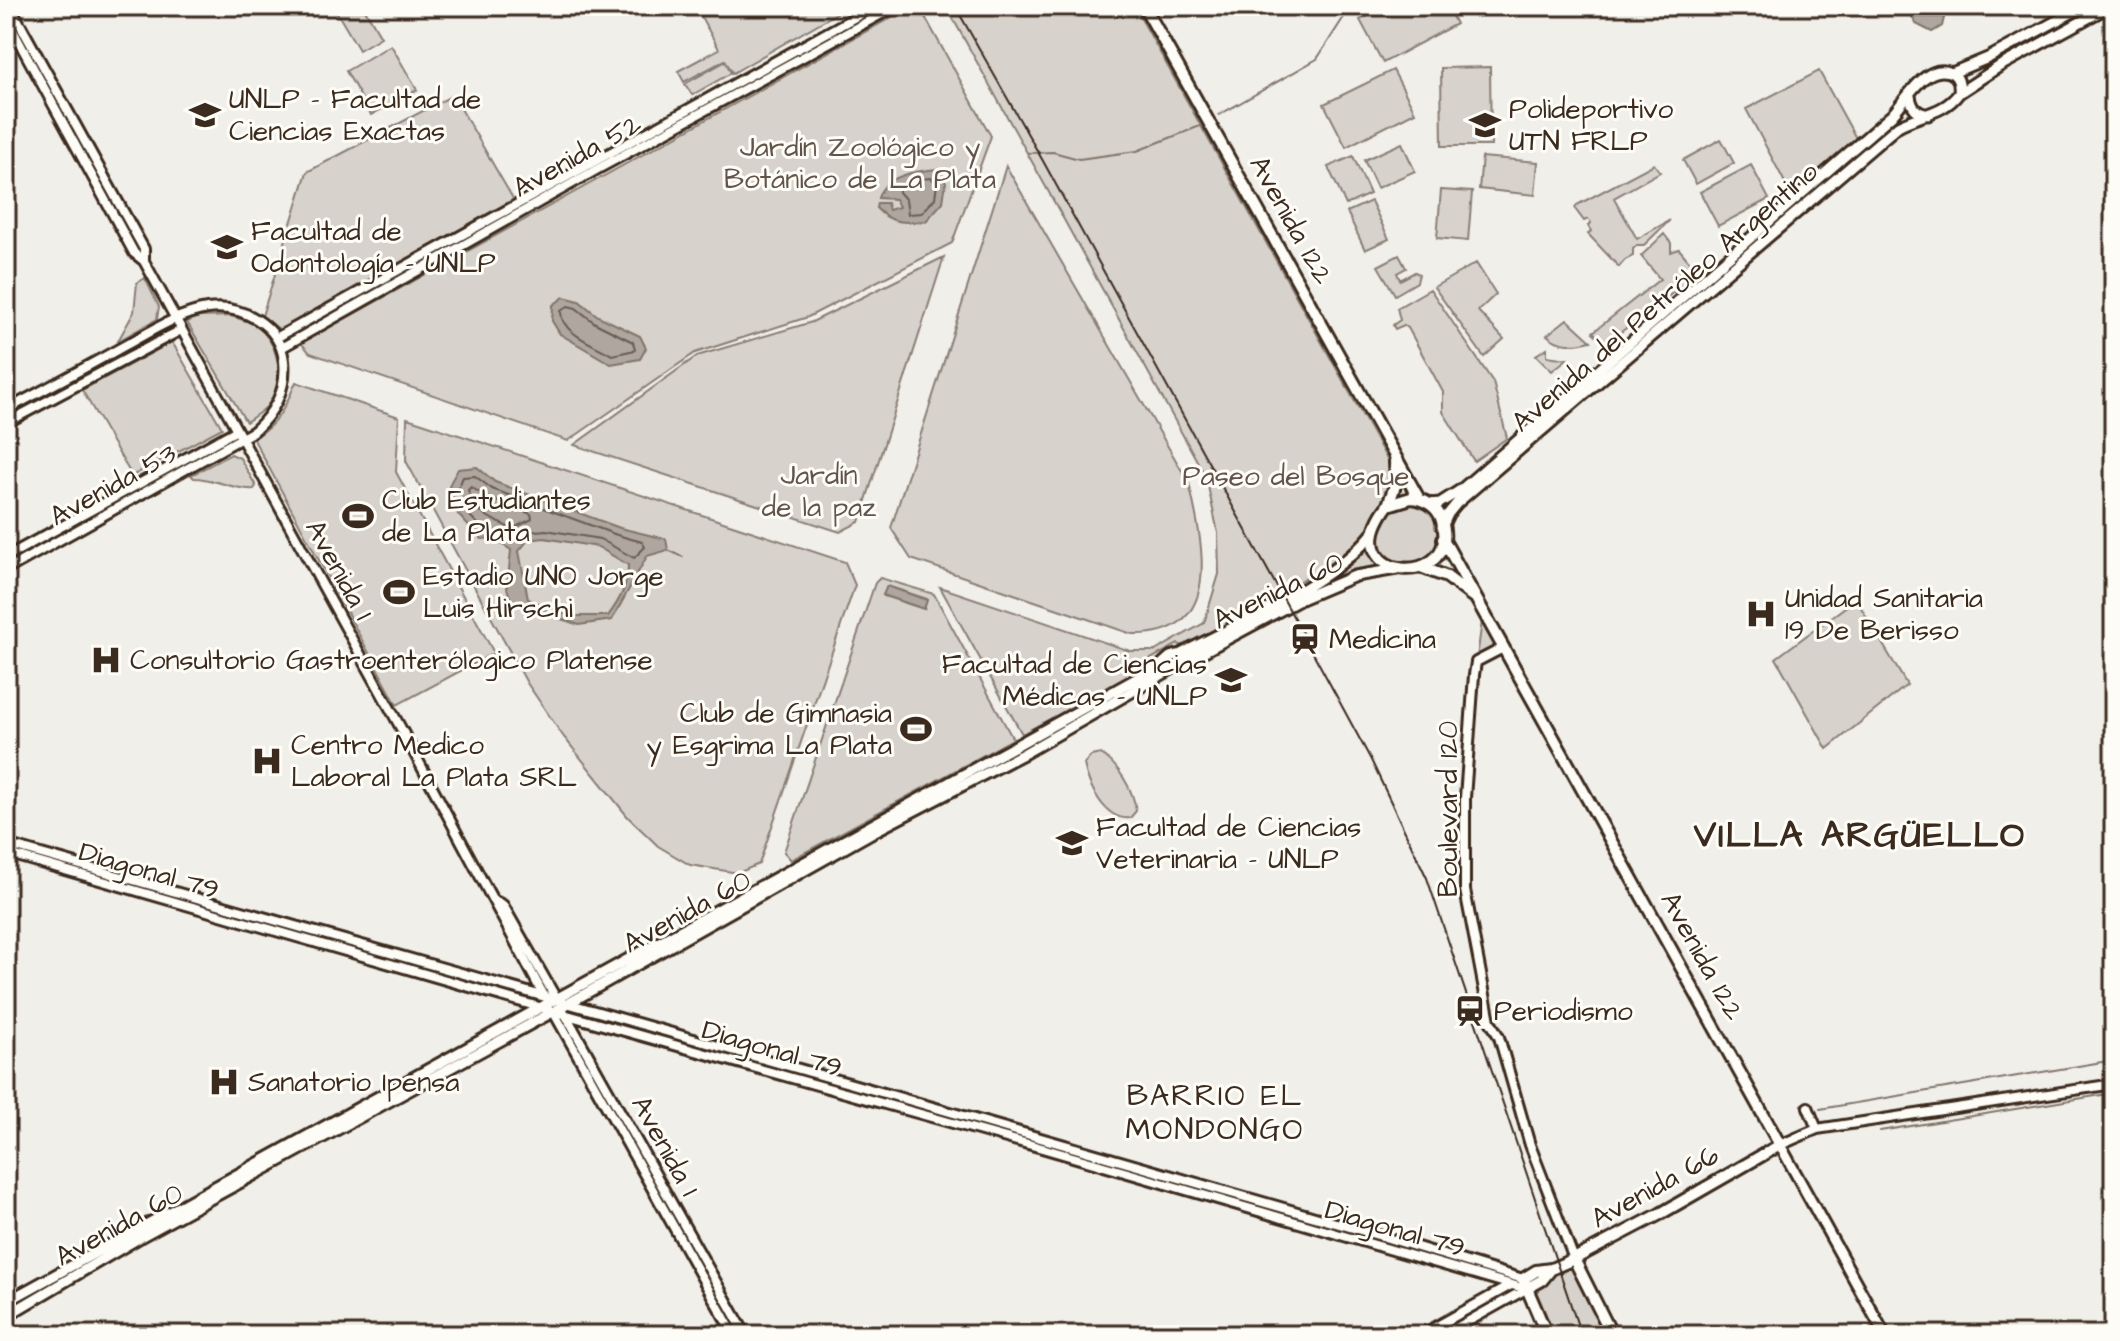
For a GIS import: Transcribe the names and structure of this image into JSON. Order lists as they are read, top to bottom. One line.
{"streets":{"highway":["Avenida 122","Avenida 66"],"main road":["Avenida 52","Avenida del Petróleo Argentino","Avenida 53","Avenida 1","Avenida 60","Boulevard 120","Diagonal 79"]},"crossings":[["Avenida 122","Avenida del Petróleo Argentino"],["Avenida 122","Avenida 60"],["Avenida 122","Boulevard 120"],["Avenida 122","Avenida 66"],["Avenida del Petróleo Argentino","Avenida 60"],["Avenida 53","Avenida 1"],["Avenida 1","Avenida 60"],["Avenida 1","Diagonal 79"],["Avenida 60","Diagonal 79"],["Boulevard 120","Avenida 66"],["Diagonal 79","Avenida 66"]],"districts":["VILLA ARGÜELLO","BARRIO EL MONDONGO"],"parks":["Jardín Zoológico y Botánico de La Plata","Jardín de la paz","Paseo del Bosque"],"places":{"school or university":["UNLP - Facultad de Ciencias Exactas","Polideportivo UTN FRLP","Facultad de Odontología - UNLP","Facultad de Ciencias Médicas - UNLP","Facultad de Ciencias Veterinaria - UNLP"],"sports":["Club Estudiantes de La Plata","Estadio UNO Jorge Luis Hirschi","Club de Gimnasia y Esgrima La Plata"],"hospital":["Unidad Sanitaria 19 De Berisso","Consultorio Gastroenterólogico Platense","Centro Medico Laboral La Plata SRL","Sanatorio Ipensa"],"station":["Medicina","Periodismo"]}}
